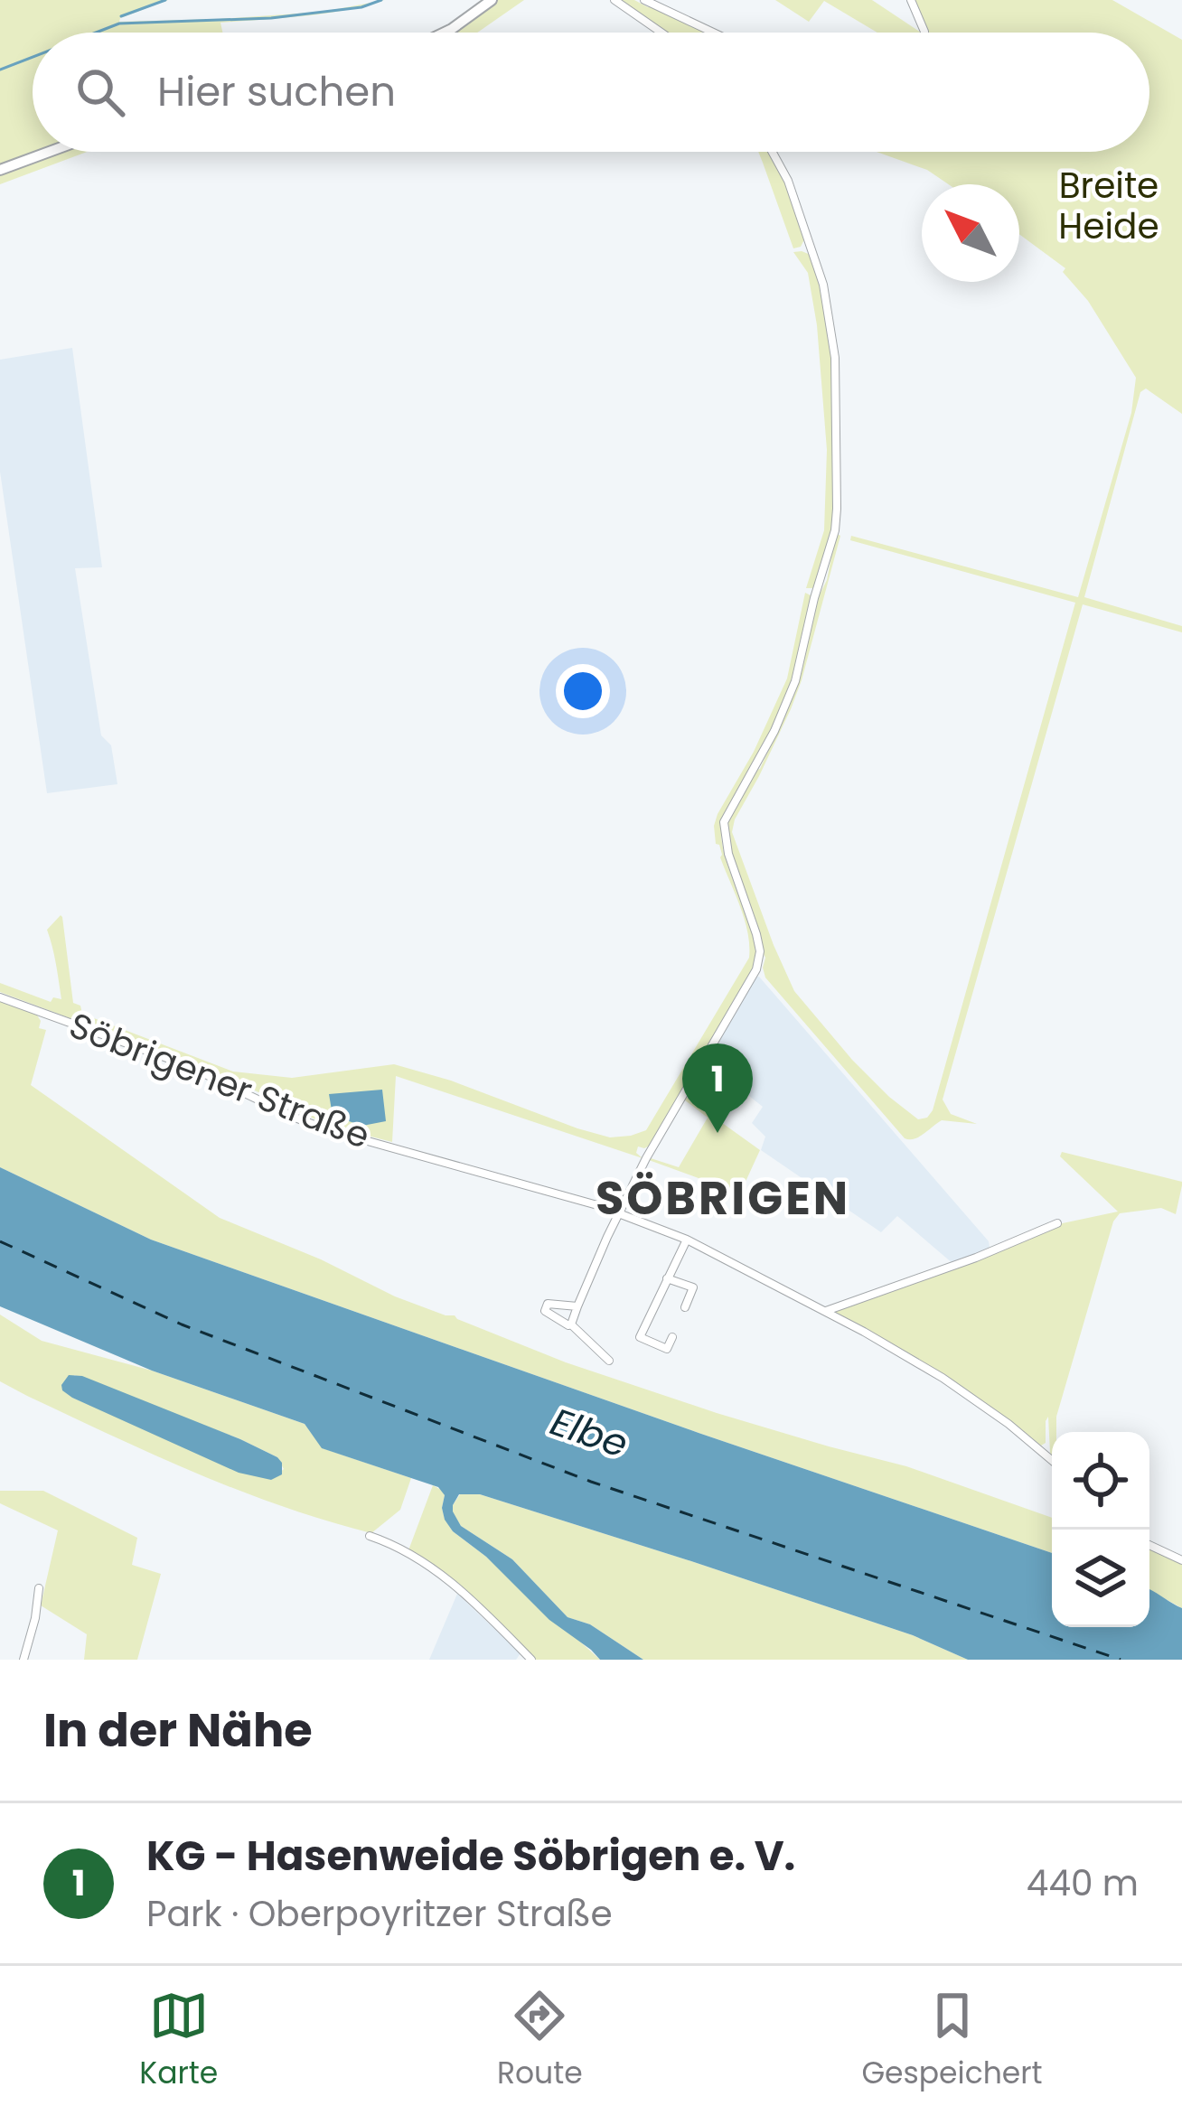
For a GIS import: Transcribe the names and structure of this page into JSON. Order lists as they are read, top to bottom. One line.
{"streets":{"street":["Söbrigener Straße"]},"districts":["SÖBRIGEN"],"water":["Elbe"],"parks":["Breite Heide"],"north":"top left","page":{"search":"Hier suchen","pins":"1","heading":"In der Nähe","list":[{"mark":"1","name":"KG - Hasenweide Söbrigen e. V.","note":"Park · Oberpoyritzer Straße","value":"440 m"}],"nav":["Karte","Route","Gespeichert"]}}
